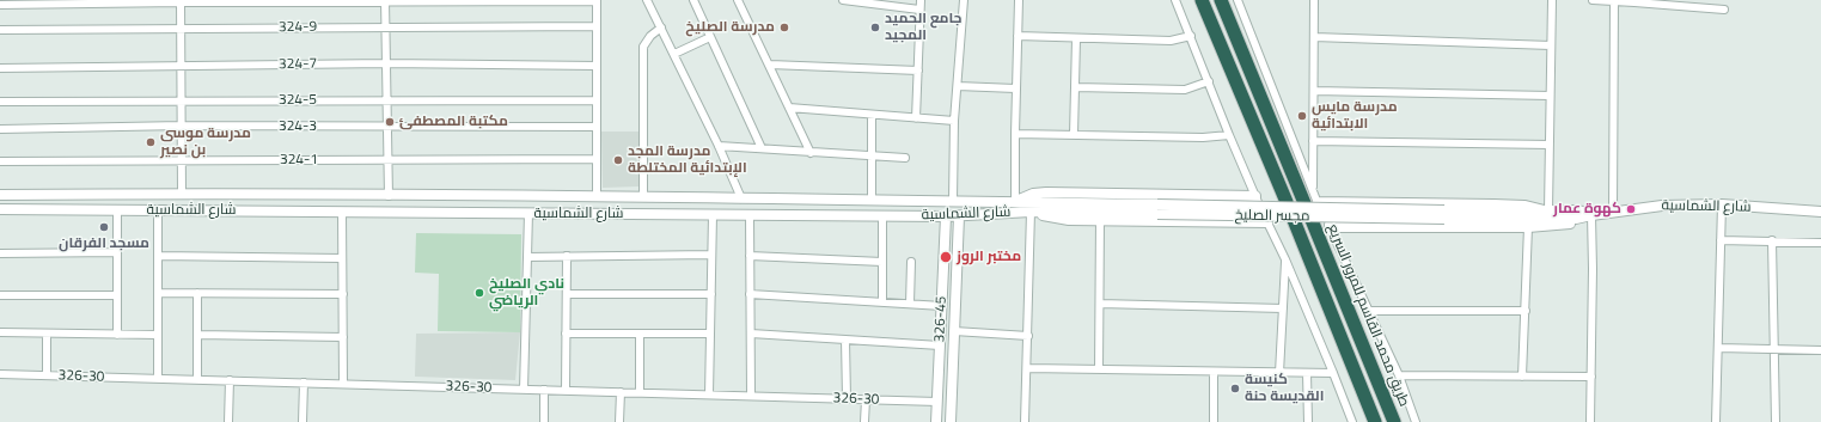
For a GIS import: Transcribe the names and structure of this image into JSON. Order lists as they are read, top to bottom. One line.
{"streets":{"highway":["طريق محمد القاسم للمرور السريع"],"street":["324-9","324-7","324-5","324-3","324-1","شارع الشماسية","مجسر الصليخ","326-45","326-30"]},"crossings":[["شارع الشماسية","مجسر الصليخ"],["شارع الشماسية","326-45"],["326-45","326-30"]],"places":["مدرسة الصليخ","جامع الحميد المجيد","مدرسة مايس الابتدائية","مكتبة المصطفئ","مدرسة موسى بن نصير","مدرسة المجد الإبتدائية المختلطة","كهوة عمار","مسجد الفرقان","مختبر الروز","نادي الصليخ الرياضي","كنيسة القديسة حنة"]}
